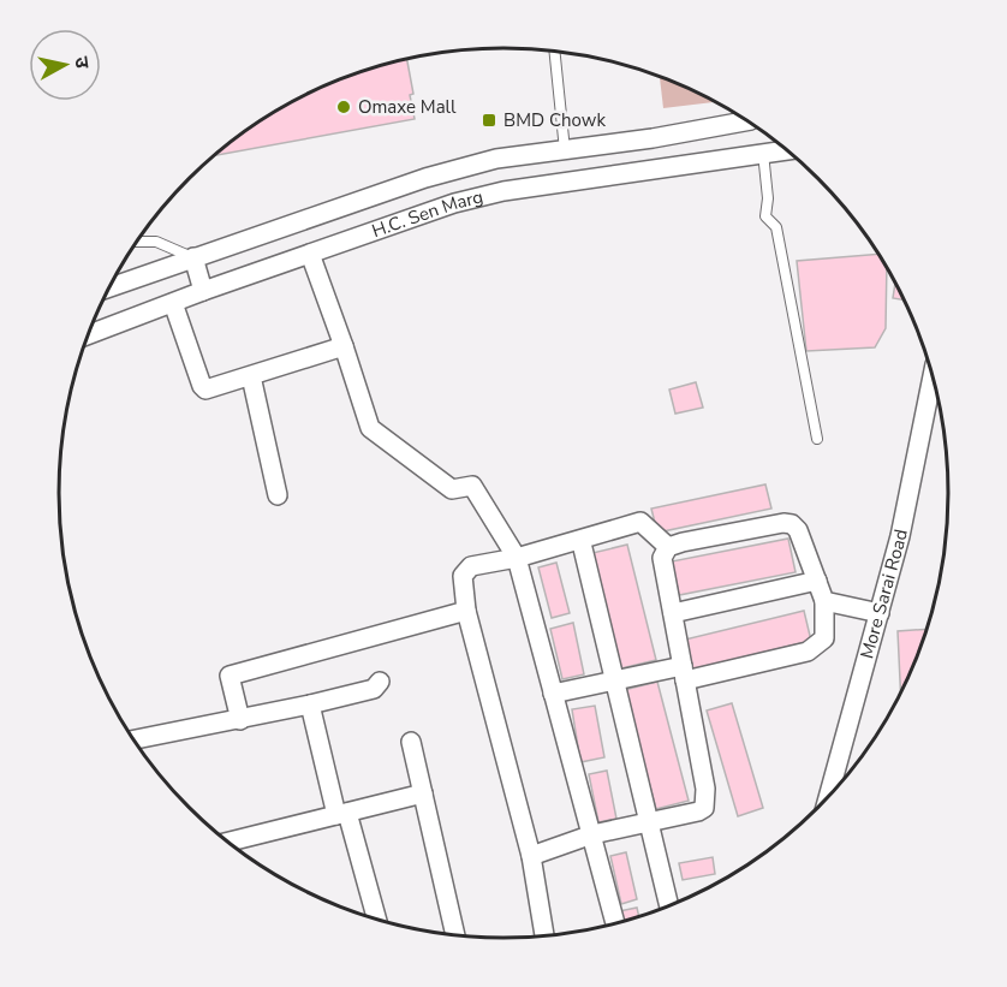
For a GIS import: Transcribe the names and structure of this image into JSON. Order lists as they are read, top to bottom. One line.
{"streets":{"street":["H.C. Sen Marg","More Sarai Road"]},"places":{"other":["Omaxe Mall"],"transit":["BMD Chowk"]},"north":"right"}
